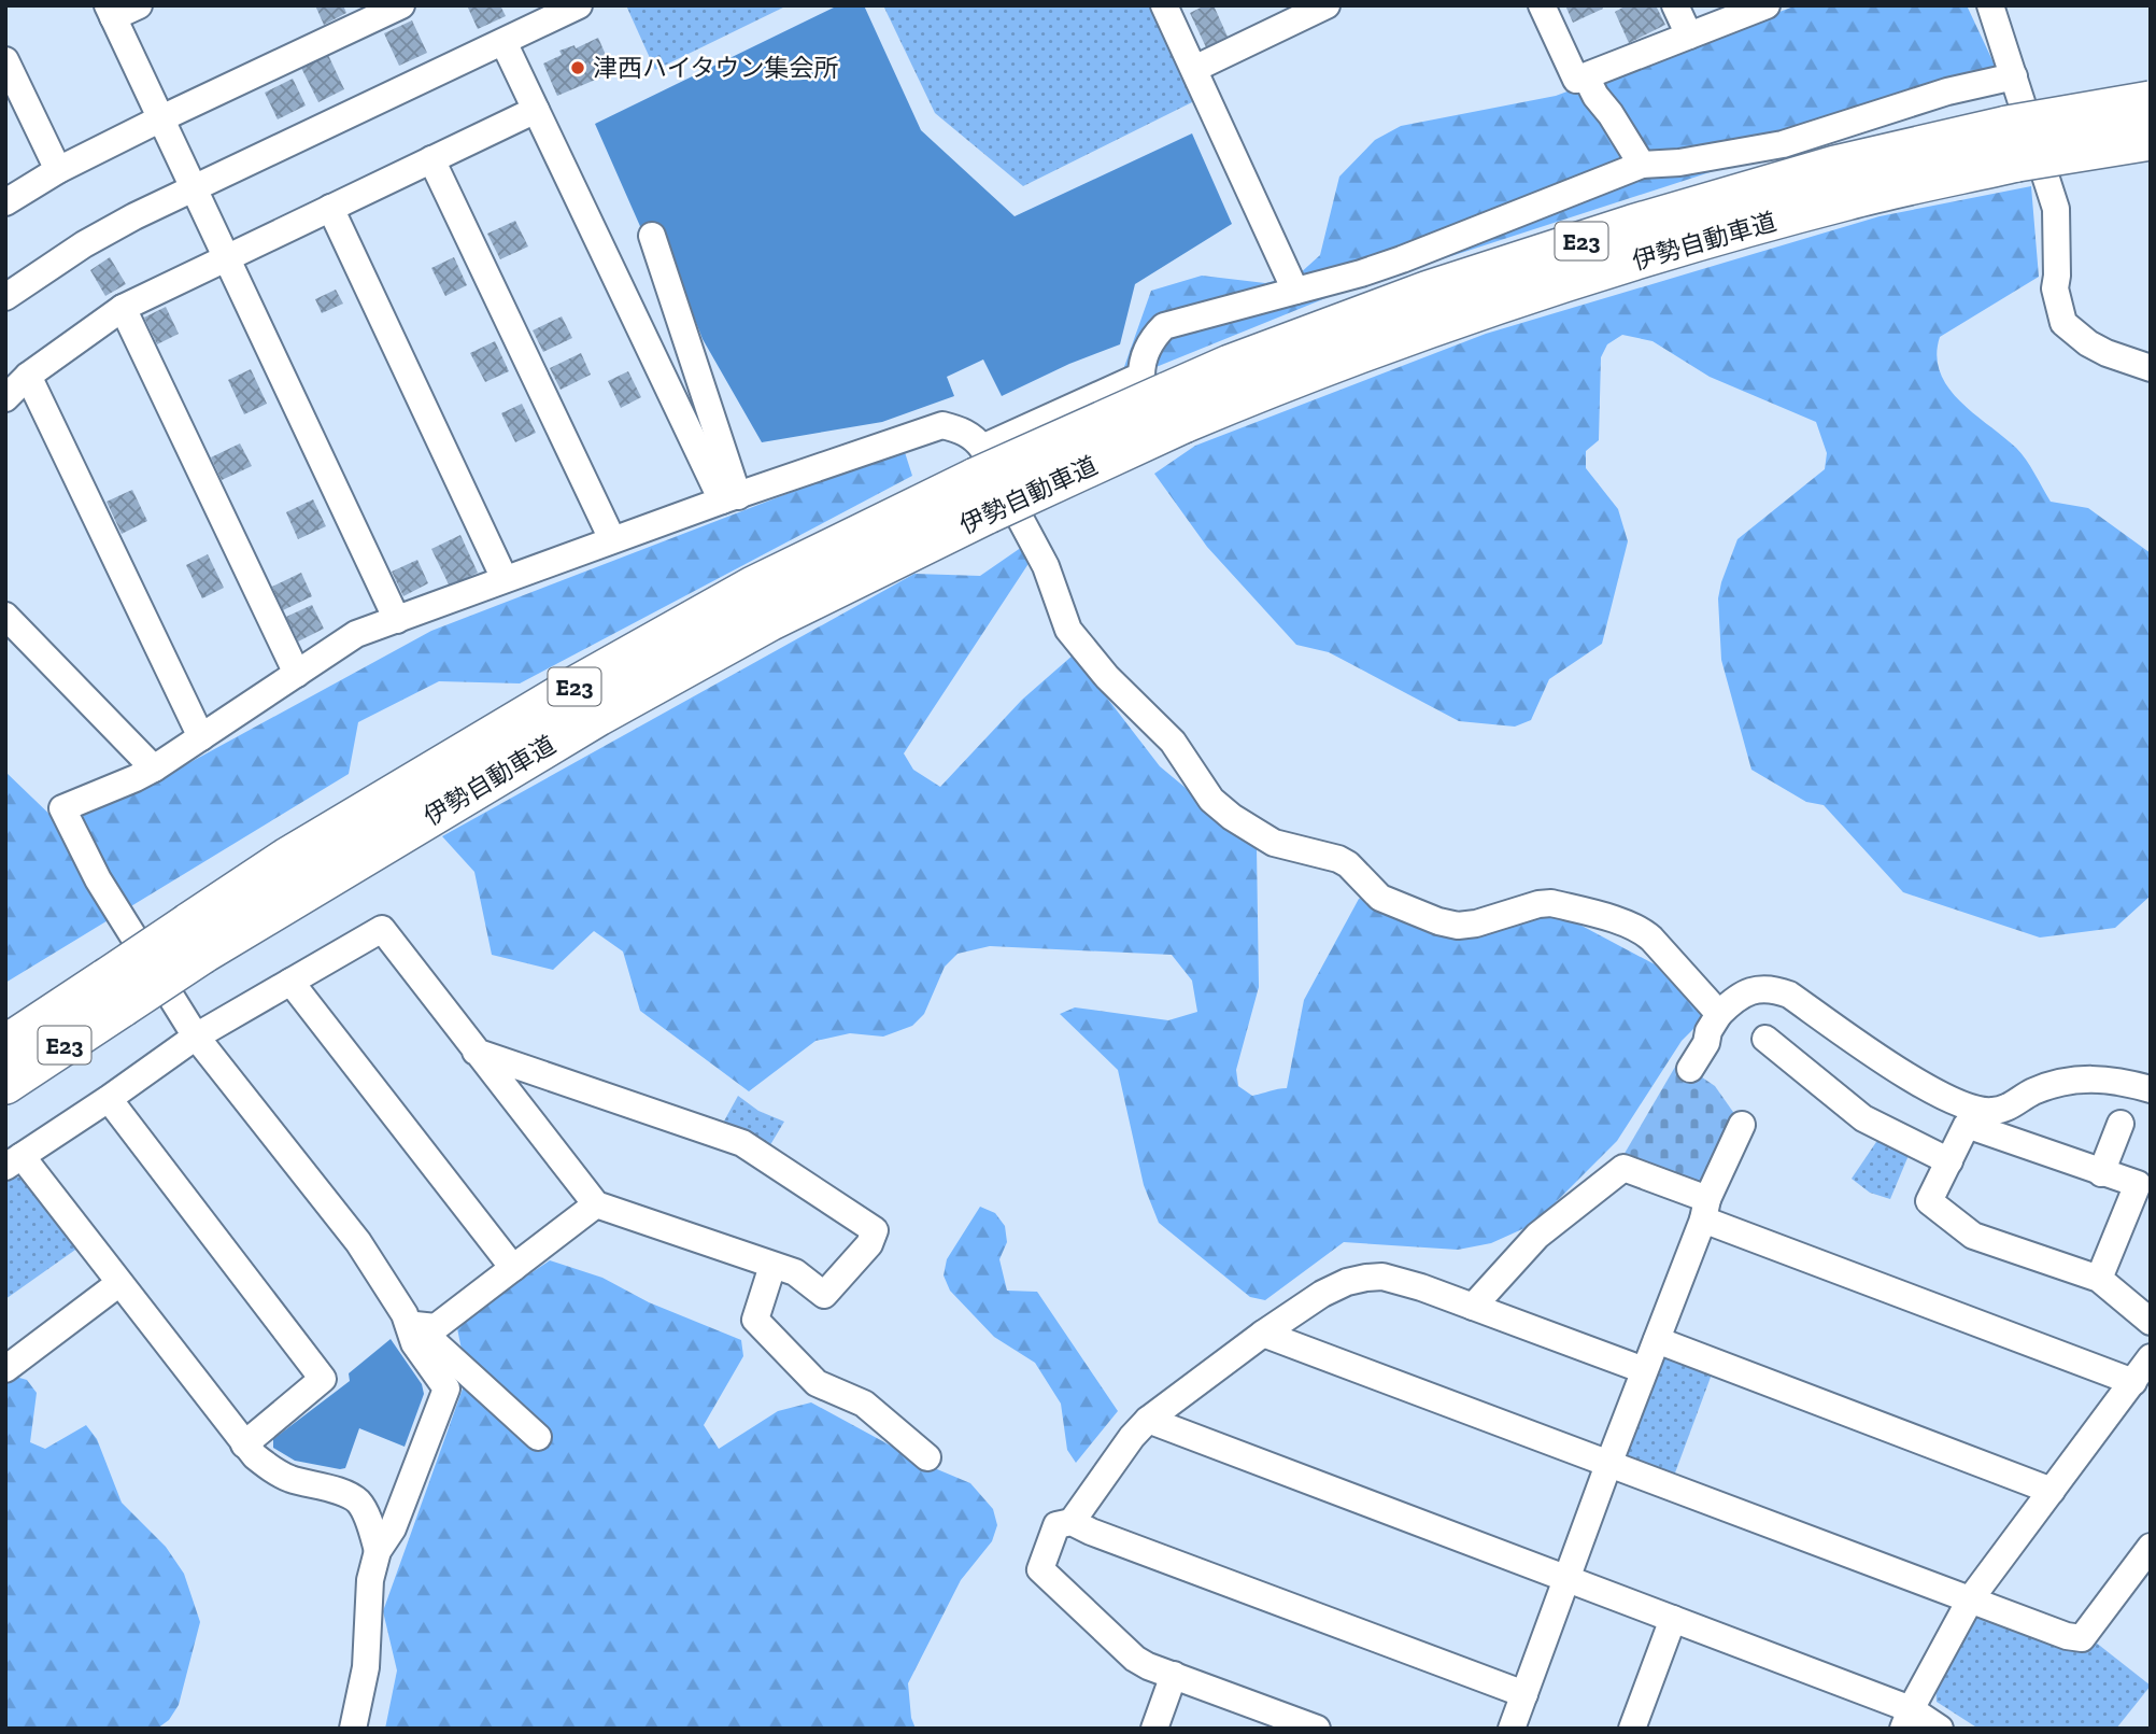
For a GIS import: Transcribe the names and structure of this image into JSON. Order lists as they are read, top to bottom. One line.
{"streets":{"highway":["E23","伊勢自動車道"]},"places":["津西ハイタウン集会所"]}
